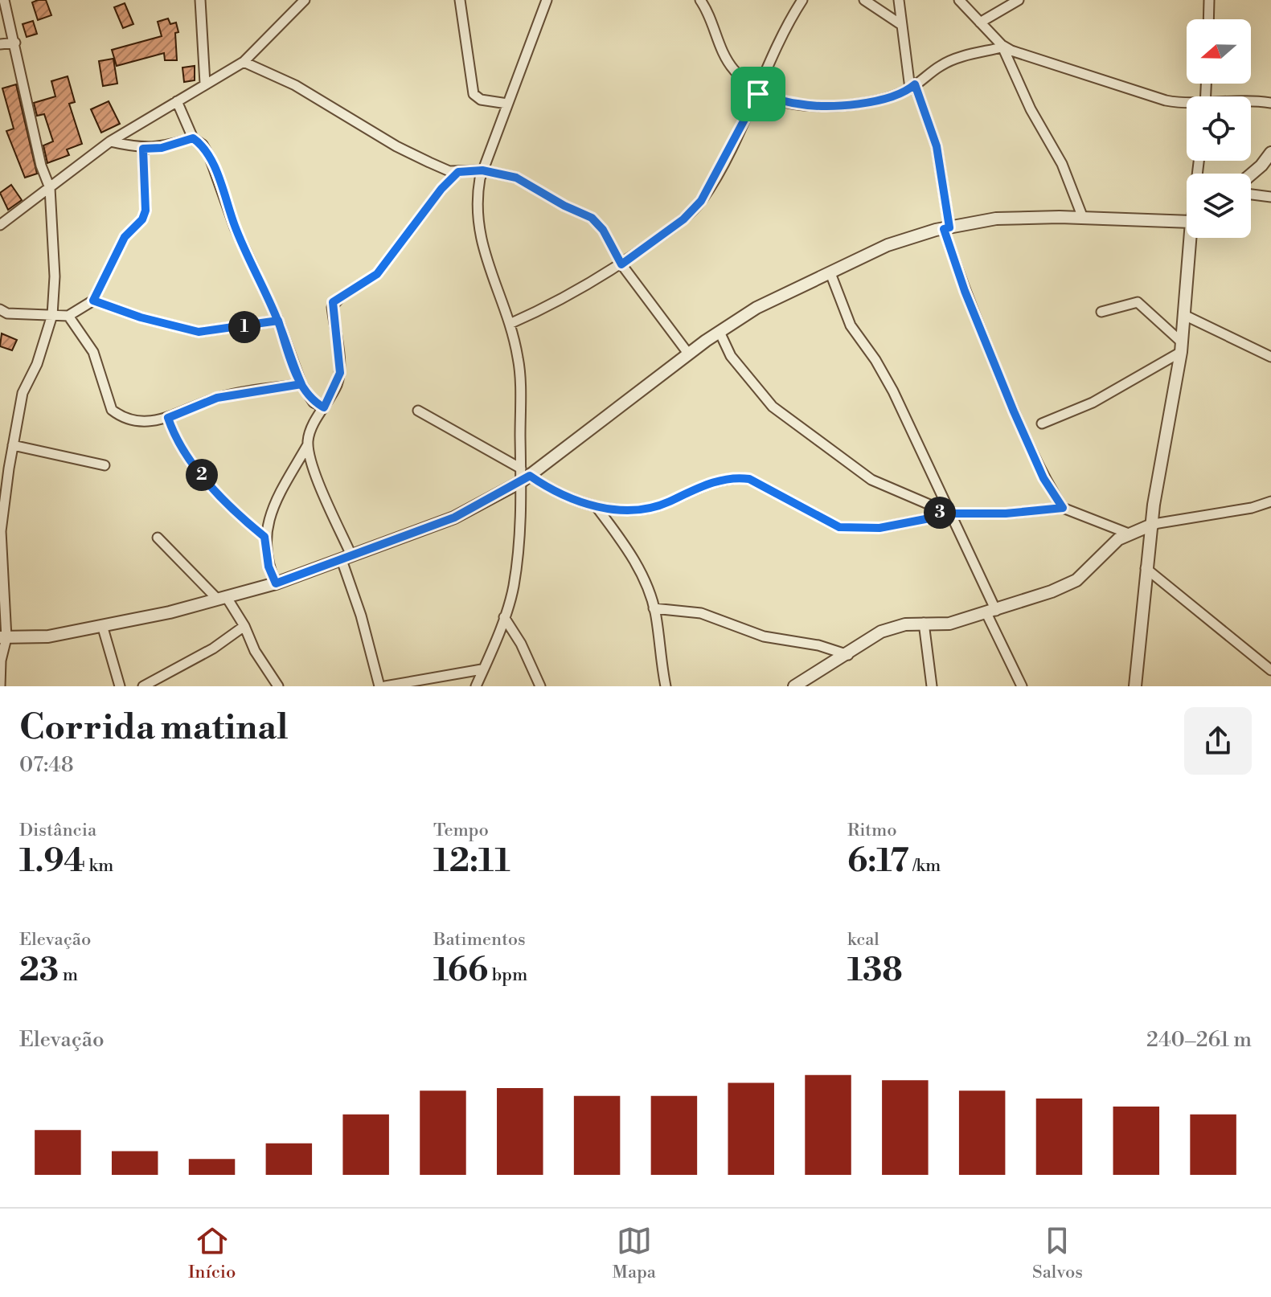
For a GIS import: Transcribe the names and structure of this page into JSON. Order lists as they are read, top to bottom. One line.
{"north":"left","page":{"pins":["1","2","3"],"heading":["Corrida matinal","07:48"],"stats":[["Distância","1.94 km"],["Tempo","12:11"],["Ritmo","6:17 /km"],["Elevação","23 m"],["Batimentos","166 bpm"],["kcal","138"]],"chart":["Elevação","240–261 m"],"tabs":["Início","Mapa","Salvos"]}}
